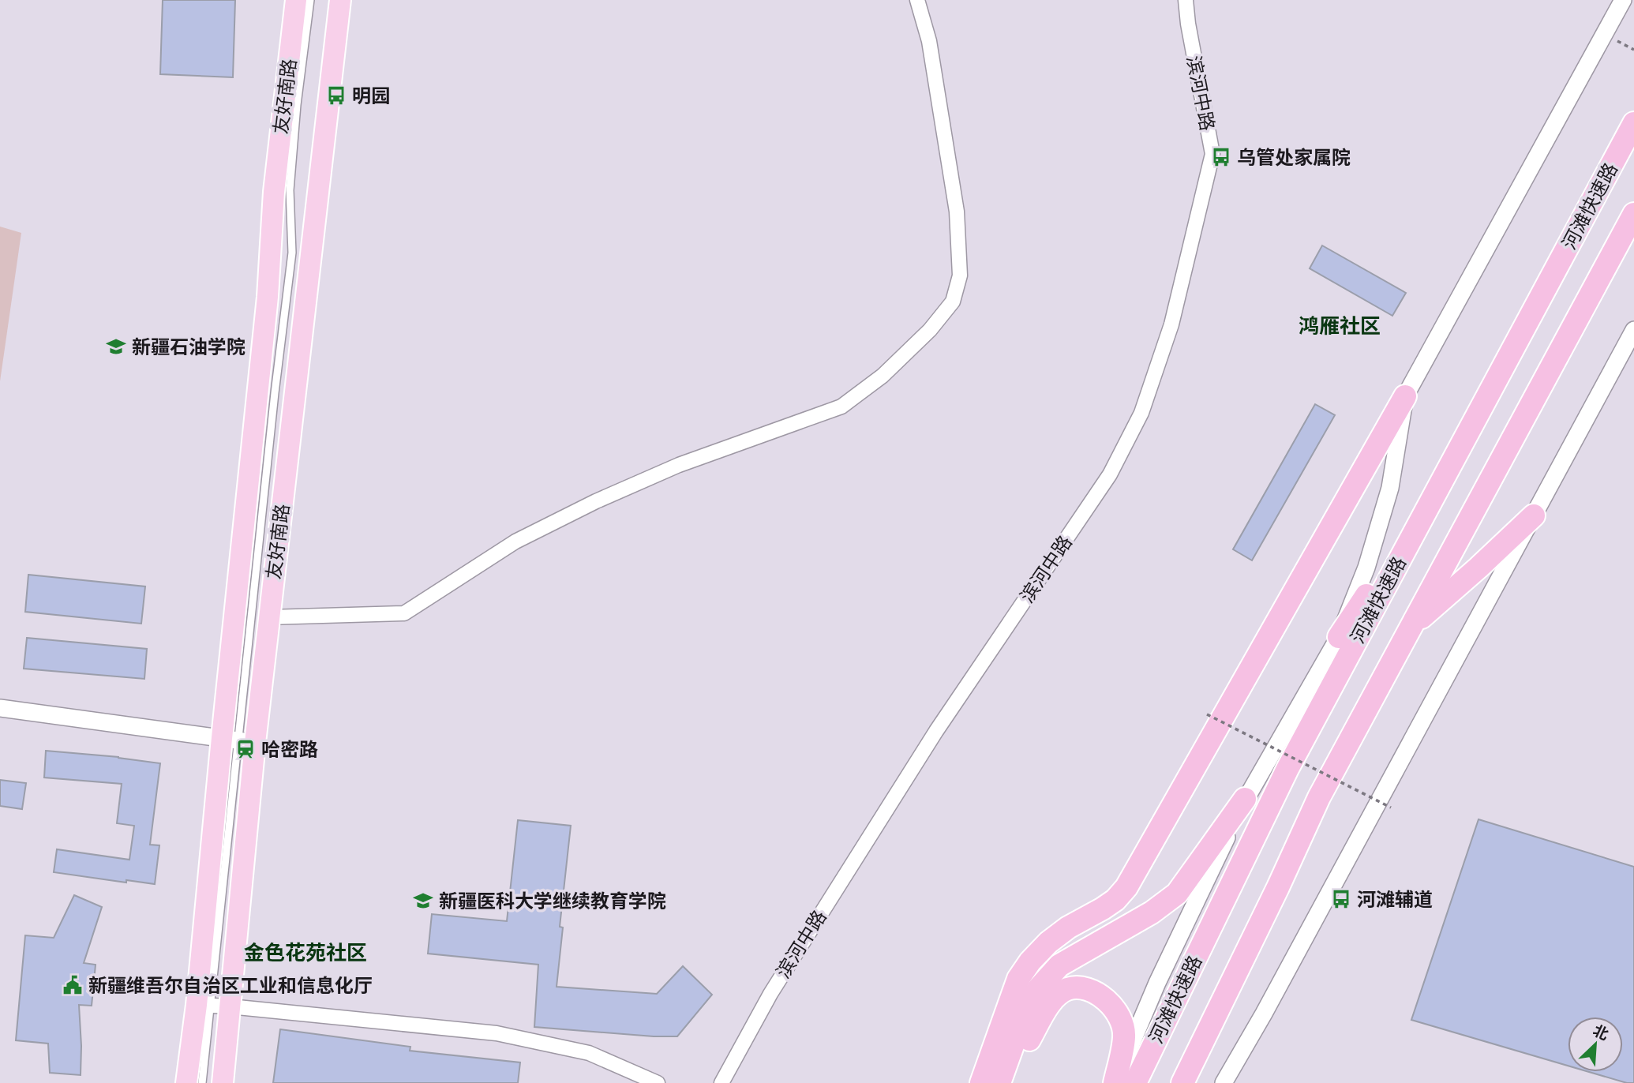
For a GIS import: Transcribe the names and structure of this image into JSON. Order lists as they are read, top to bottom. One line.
{"streets":{"highway":["河滩快速路"],"main road":["友好南路"],"street":["滨河中路"]},"districts":["鸿雁社区","金色花苑社区"],"places":{"bus stop":["明园","乌管处家属院","河滩辅道"],"school or university":["新疆石油学院","新疆医科大学继续教育学院"],"station":["哈密路"],"public building":["新疆维吾尔自治区工业和信息化厅"]},"north":"top right"}
